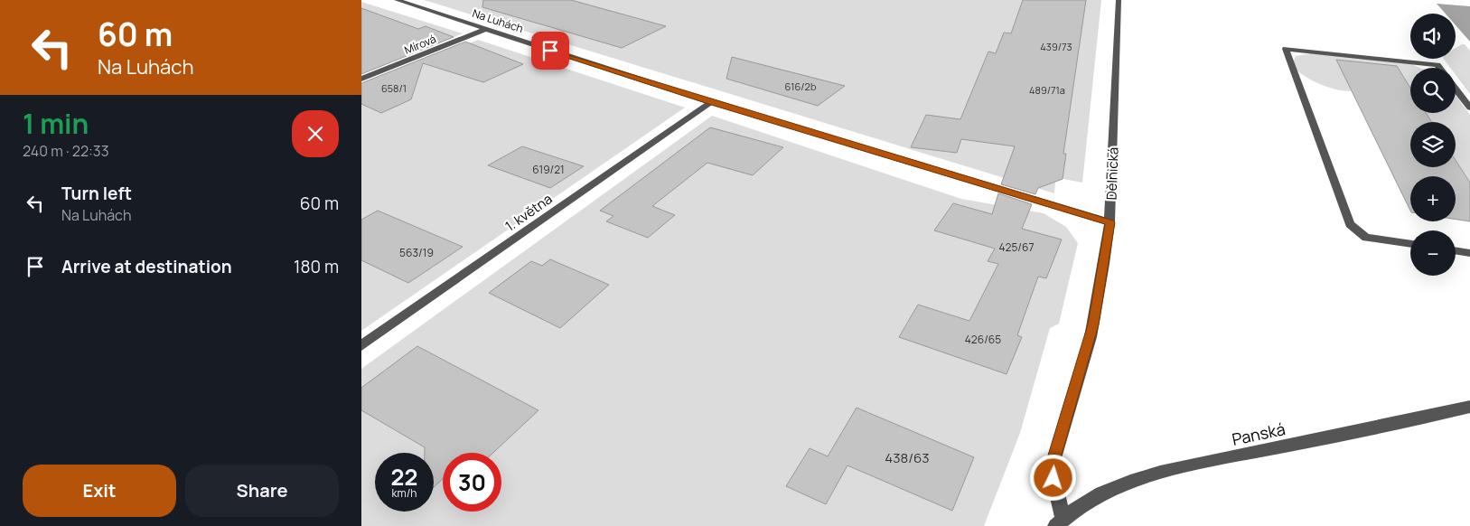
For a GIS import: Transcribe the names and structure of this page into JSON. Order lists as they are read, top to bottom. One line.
{"streets":{"street":["Na Luhách","Mírová","Dělnická","1. května","Panská"]},"crossings":[["Na Luhách","Mírová"],["Na Luhách","Dělnická"],["Na Luhách","1. května"],["Dělnická","Panská"]],"house_numbers":["439/73","616/2b","658/1","489/71a","619/21","425/67","563/19","426/65","438/63"],"page":{"turn":["60 m","Na Luhách"],"map_buttons":["+","−"],"heading":["1 min","240 m · 22:33"],"list":[{"name":"Turn left","note":"Na Luhách","value":"60 m"},{"name":"Arrive at destination","value":"180 m"}],"speed":"22 km/h","limit":"30","buttons":["Exit","Share"]}}
